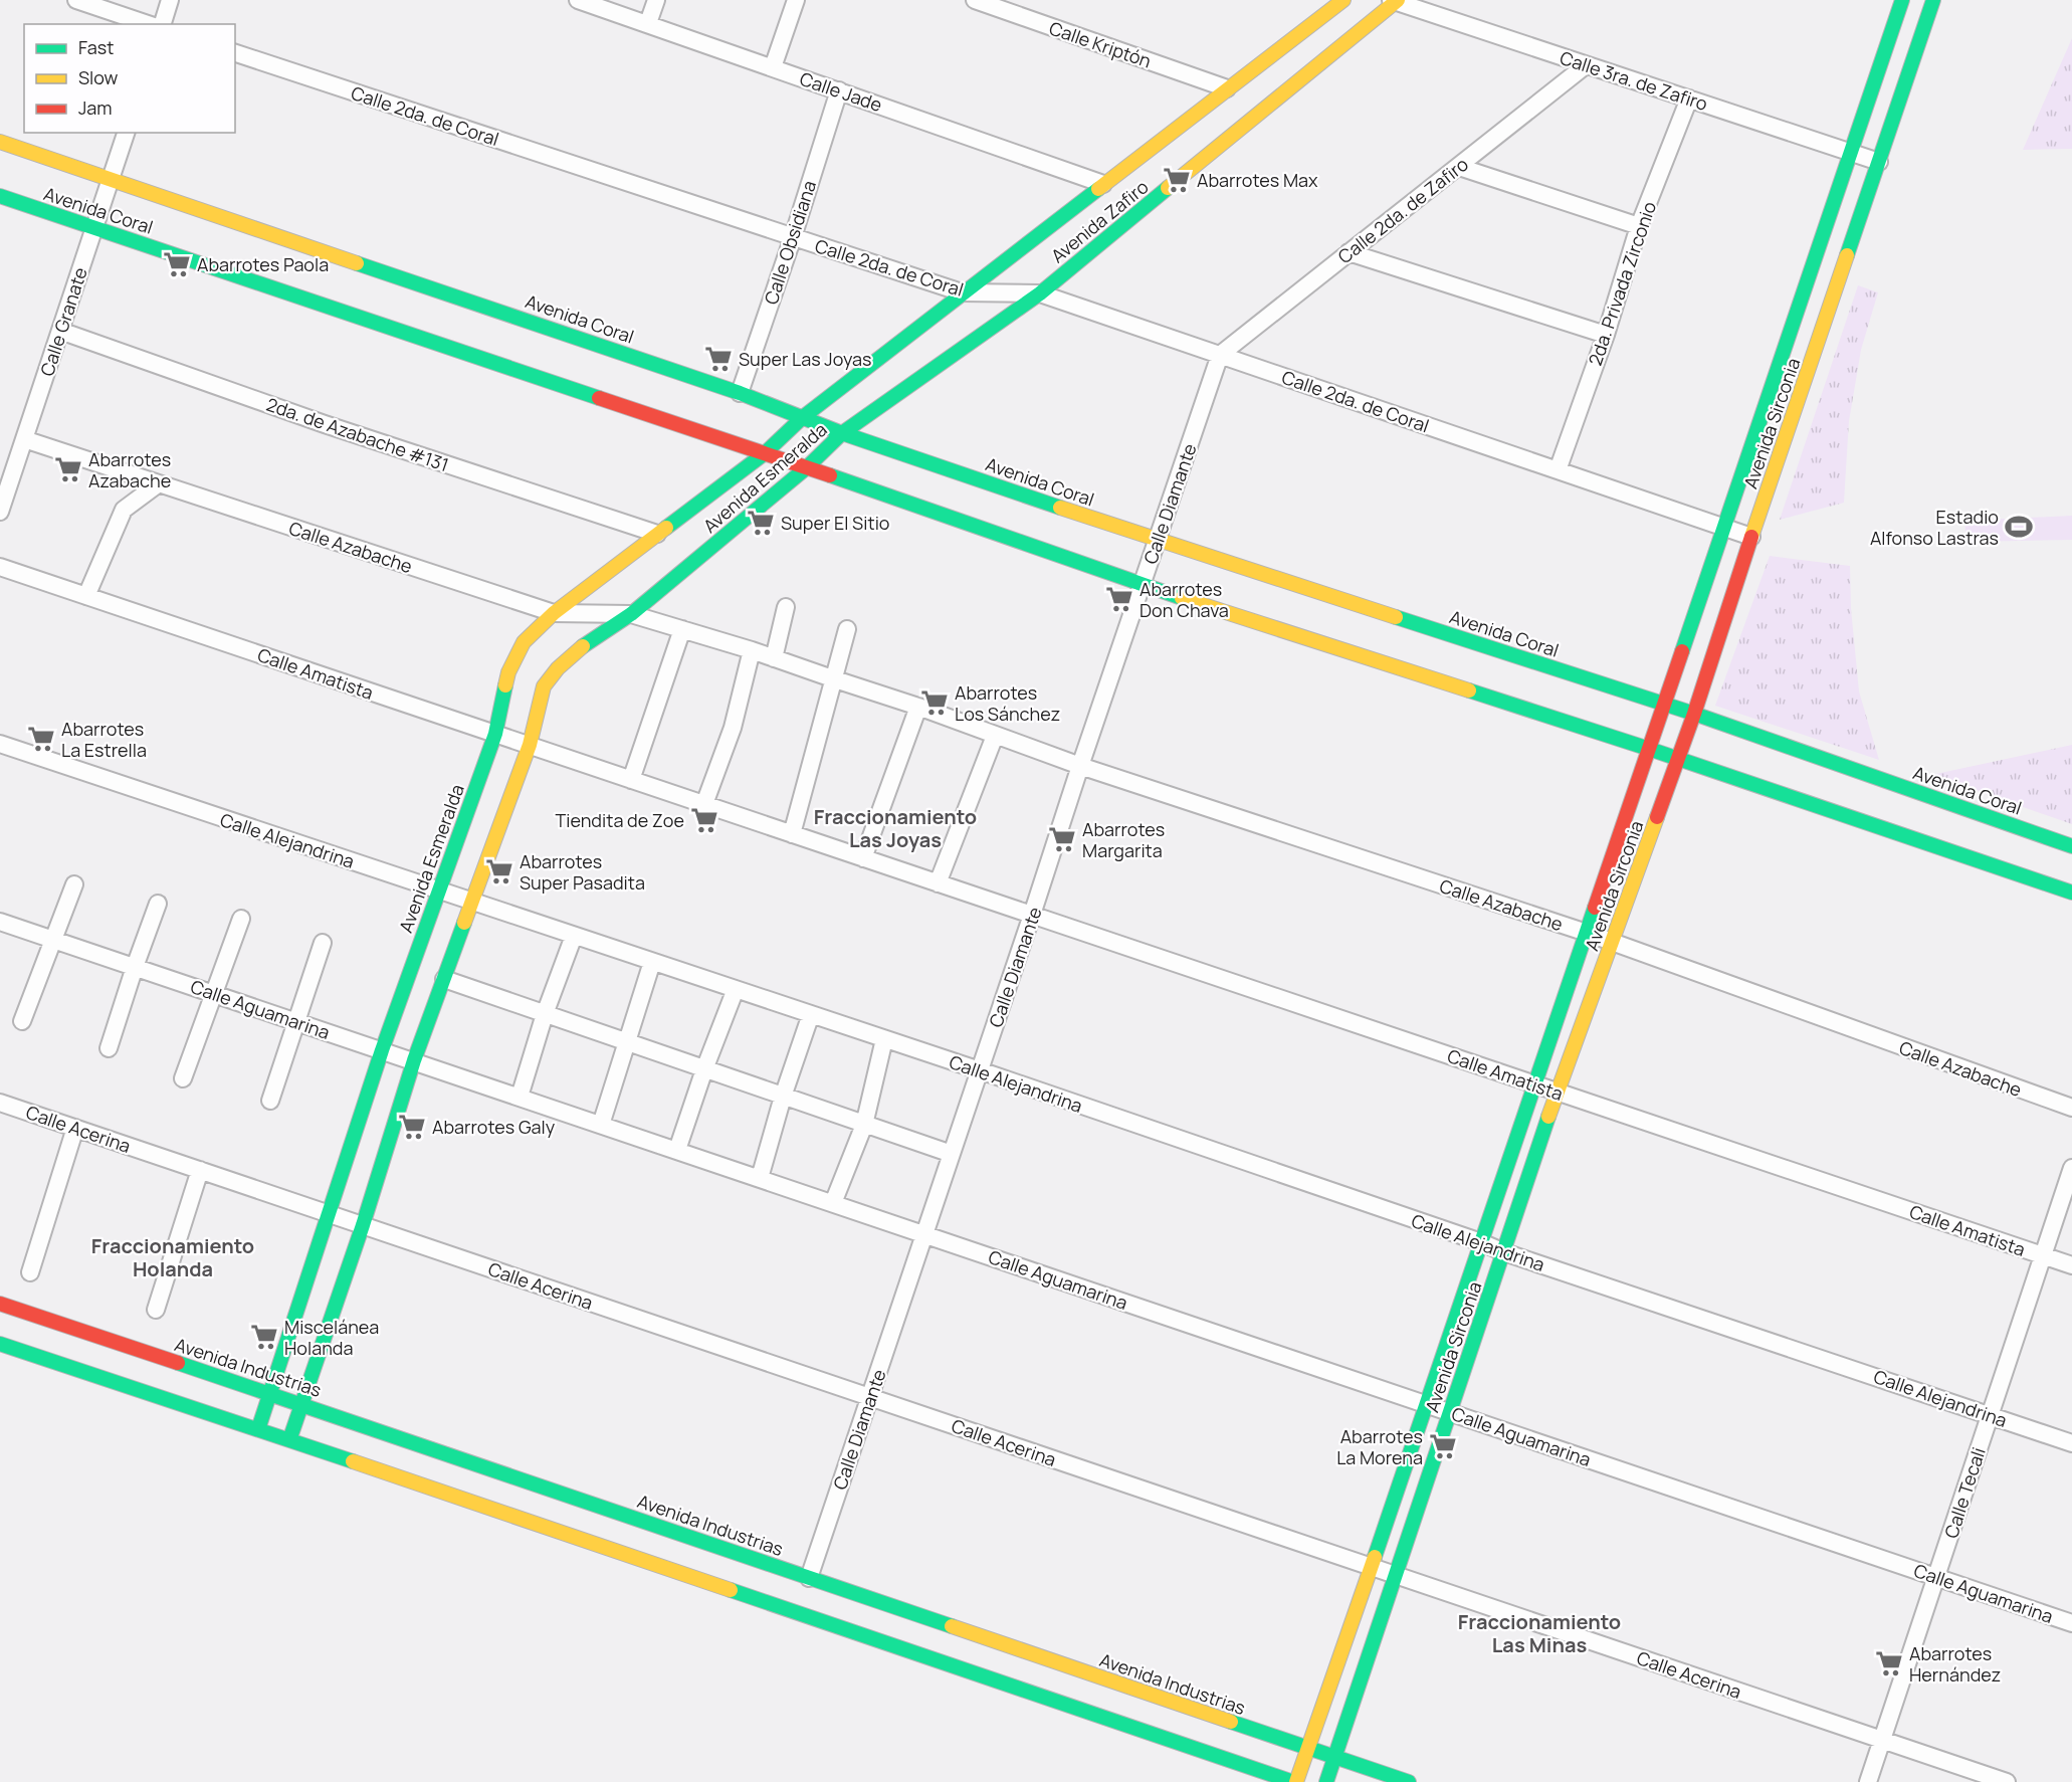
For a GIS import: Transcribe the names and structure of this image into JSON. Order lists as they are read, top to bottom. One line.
{"streets":{"street":["Calle Kriptón","Calle 3ra. de Zafiro","Calle Jade","Calle 2da. de Coral","Avenida Coral","Calle 2da. de Zafiro","Avenida Zafiro","Calle Obsidiana","2da. Privada Zirconio","Calle Granate","Avenida Sirconia","2da. de Azabache #131","Avenida Esmeralda","Calle Diamante","Calle Azabache","Calle Amatista","Calle Alejandrina","Calle Aguamarina","Calle Acerina","Avenida Industrias","Calle Tecali"]},"crossings":[["Calle Kriptón","Avenida Zafiro"],["Calle 3ra. de Zafiro","Calle 2da. de Zafiro"],["Calle 3ra. de Zafiro","Avenida Zafiro"],["Calle 3ra. de Zafiro","2da. Privada Zirconio"],["Calle 3ra. de Zafiro","Avenida Sirconia"],["Calle Jade","Avenida Zafiro"],["Calle Jade","Calle Obsidiana"],["Calle 2da. de Coral","Calle 2da. de Zafiro"],["Calle 2da. de Coral","Avenida Zafiro"],["Calle 2da. de Coral","Calle Obsidiana"],["Calle 2da. de Coral","2da. Privada Zirconio"],["Calle 2da. de Coral","Avenida Sirconia"],["Calle 2da. de Coral","Calle Diamante"],["Avenida Coral","Avenida Zafiro"],["Avenida Coral","Calle Obsidiana"],["Avenida Coral","Calle Granate"],["Avenida Coral","Avenida Sirconia"],["Avenida Coral","Avenida Esmeralda"],["Avenida Coral","Calle Diamante"],["Calle 2da. de Zafiro","Calle Diamante"],["Avenida Zafiro","Avenida Esmeralda"],["Calle Granate","2da. de Azabache #131"],["Calle Granate","Calle Azabache"],["Avenida Sirconia","Calle Azabache"],["Avenida Sirconia","Calle Amatista"],["Avenida Sirconia","Calle Alejandrina"],["Avenida Sirconia","Calle Aguamarina"],["Avenida Sirconia","Calle Acerina"],["Avenida Sirconia","Avenida Industrias"],["2da. de Azabache #131","Avenida Esmeralda"],["Avenida Esmeralda","Calle Azabache"],["Avenida Esmeralda","Calle Amatista"],["Avenida Esmeralda","Calle Alejandrina"],["Avenida Esmeralda","Calle Aguamarina"],["Avenida Esmeralda","Calle Acerina"],["Avenida Esmeralda","Avenida Industrias"],["Calle Diamante","Calle Azabache"],["Calle Diamante","Calle Amatista"],["Calle Diamante","Calle Alejandrina"],["Calle Diamante","Calle Aguamarina"],["Calle Diamante","Calle Acerina"],["Calle Diamante","Avenida Industrias"],["Calle Amatista","Calle Tecali"],["Calle Alejandrina","Calle Tecali"],["Calle Aguamarina","Calle Tecali"],["Calle Acerina","Calle Tecali"]],"districts":["Fraccionamiento Las Joyas","Fraccionamiento Holanda","Fraccionamiento Las Minas"],"places":{"supermarket":["Abarrotes Max","Abarrotes Paola","Super Las Joyas","Abarrotes Azabache","Super El Sitio","Abarrotes Don Chava","Abarrotes Los Sánchez","Abarrotes La Estrella","Tiendita de Zoe","Abarrotes Margarita","Abarrotes Super Pasadita","Abarrotes Galy","Miscelánea Holanda","Abarrotes La Morena","Abarrotes Hernández"],"sports":["Estadio Alfonso Lastras"]},"legend":["Fast","Slow","Jam"]}
